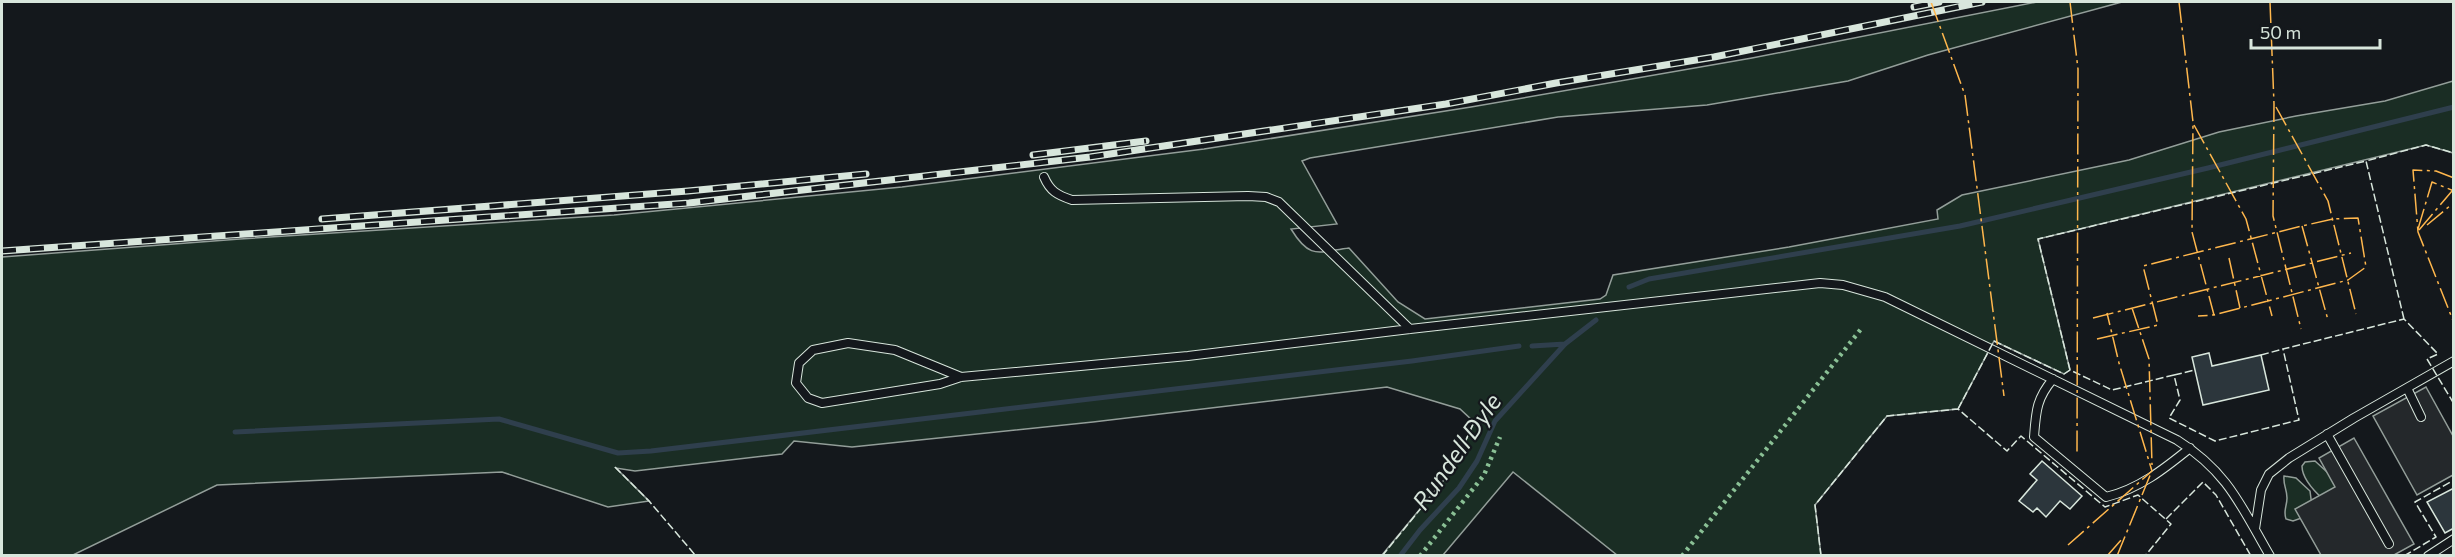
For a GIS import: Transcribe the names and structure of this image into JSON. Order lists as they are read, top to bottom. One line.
{"water":["Rundell Dyle"],"scale_bar":"50 m"}
